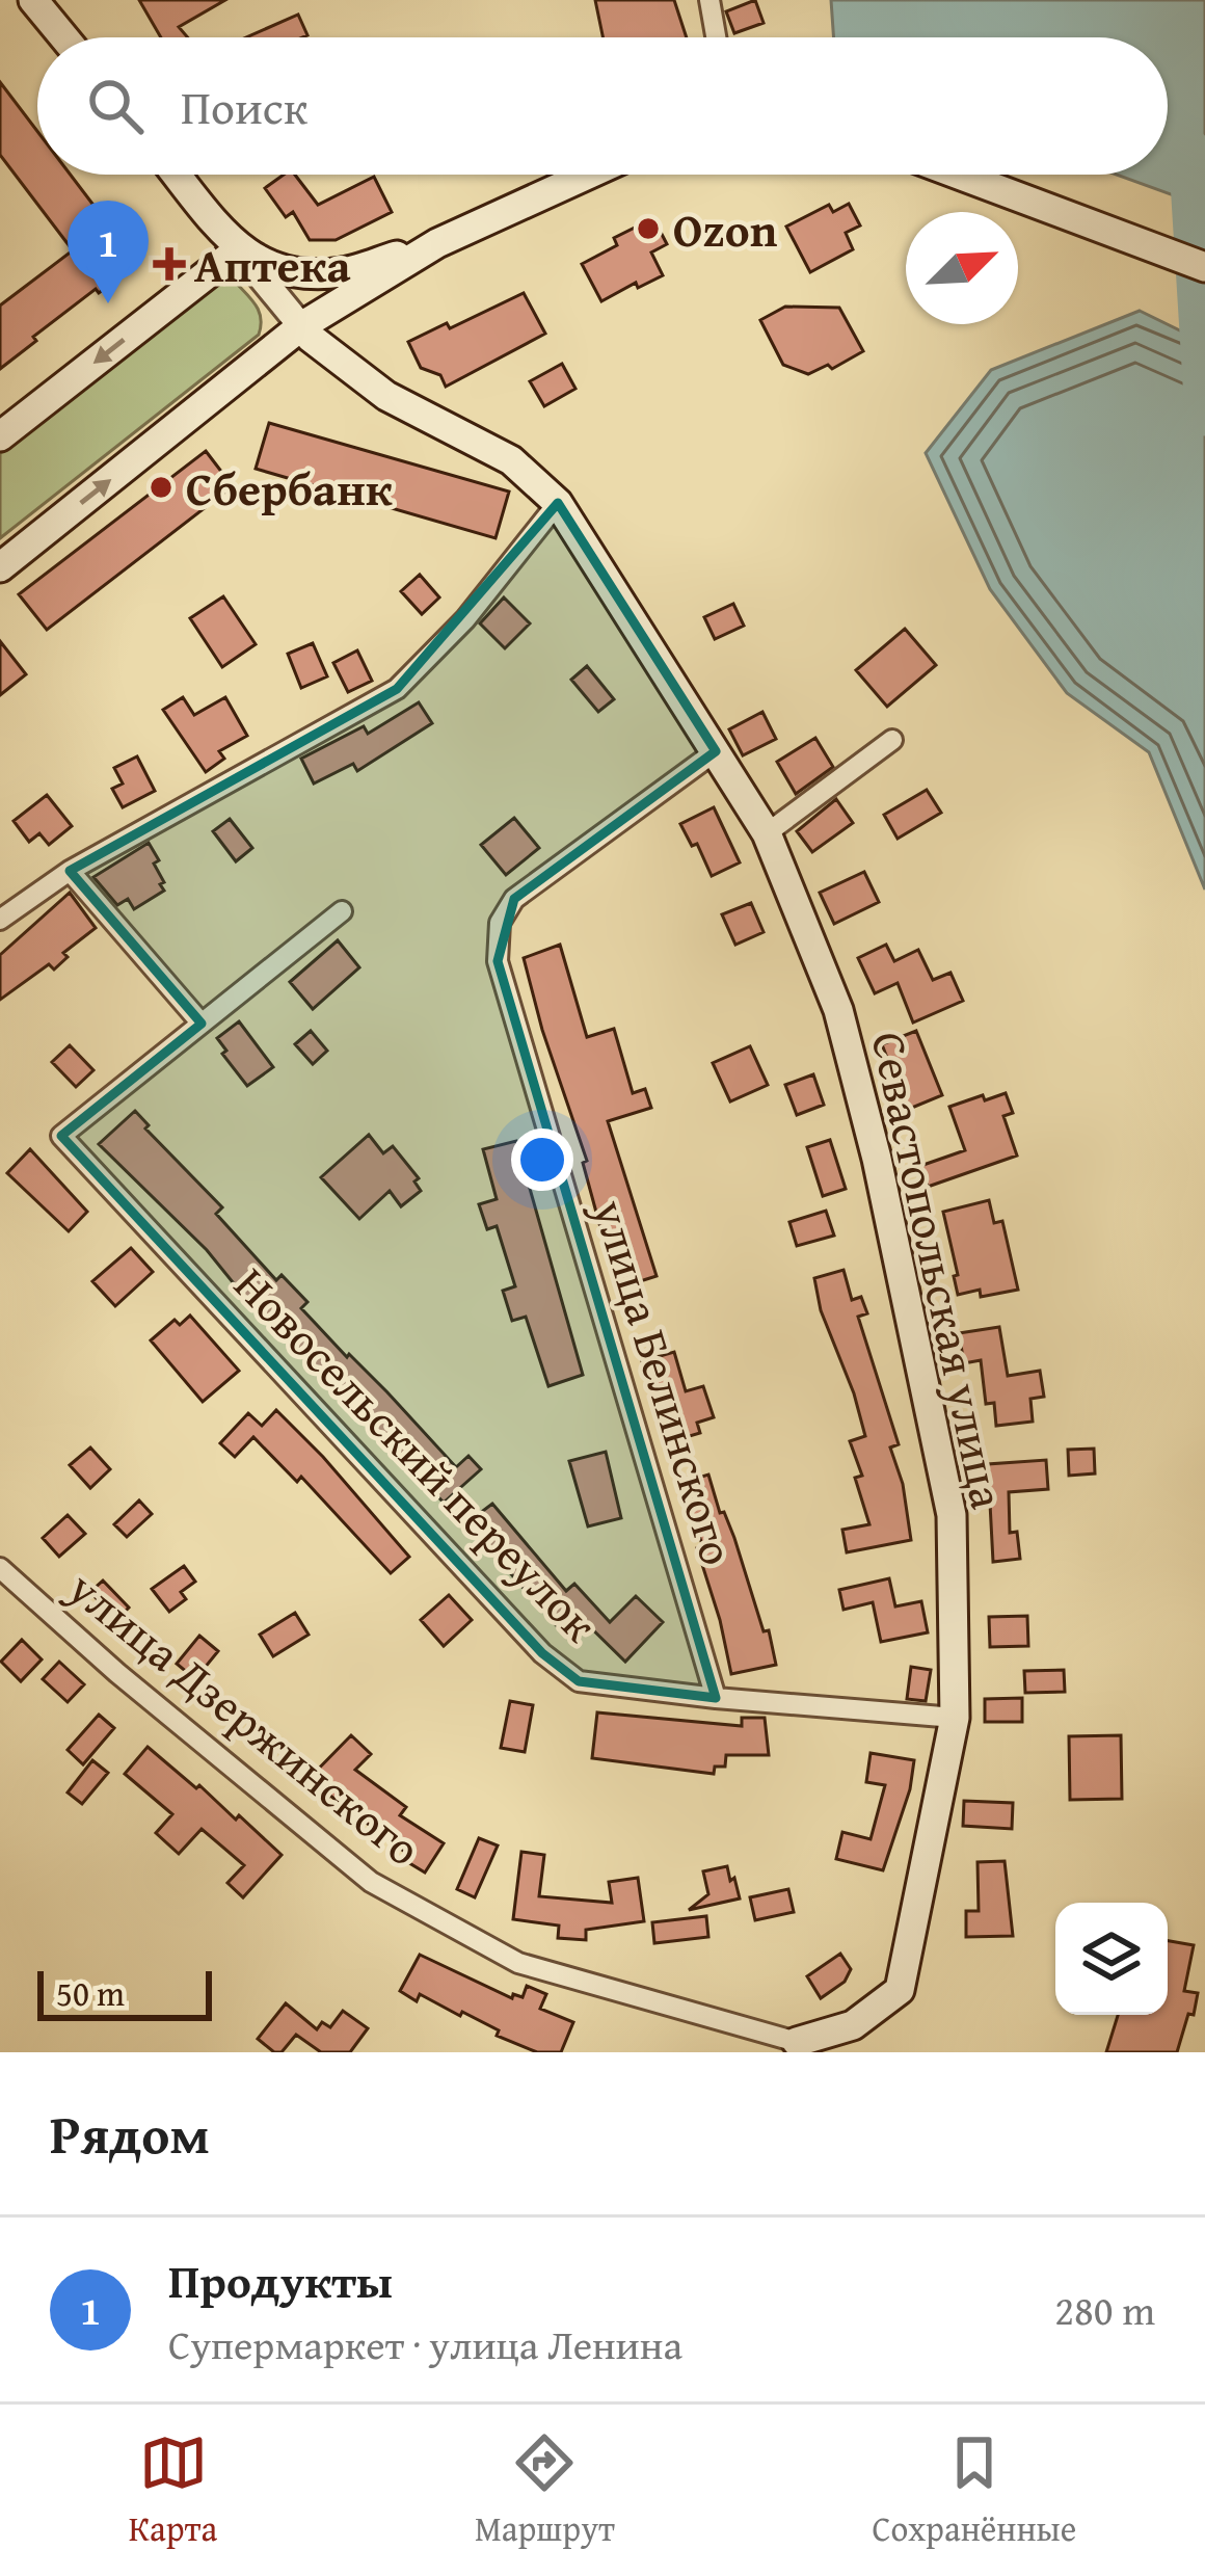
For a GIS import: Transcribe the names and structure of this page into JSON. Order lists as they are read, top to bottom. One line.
{"streets":{"main road":["Севастопольская улица"],"street":["улица Белинского","Новосельский переулок","улица Дзержинского"]},"crossings":[["Севастопольская улица","улица Белинского"],["Севастопольская улица","Новосельский переулок"],["Севастопольская улица","улица Дзержинского"],["улица Белинского","Новосельский переулок"]],"places":{"other":["Ozon","Сбербанк"],"health":["Аптека"]},"scale_bar":"50 m","north":"top right","page":{"search":"Поиск","pins":"1","scale":"50 m","heading":"Рядом","list":[{"mark":"1","name":"Продукты","note":"Супермаркет · улица Ленина","value":"280 m"}],"nav":["Карта","Маршрут","Сохранённые"]}}
